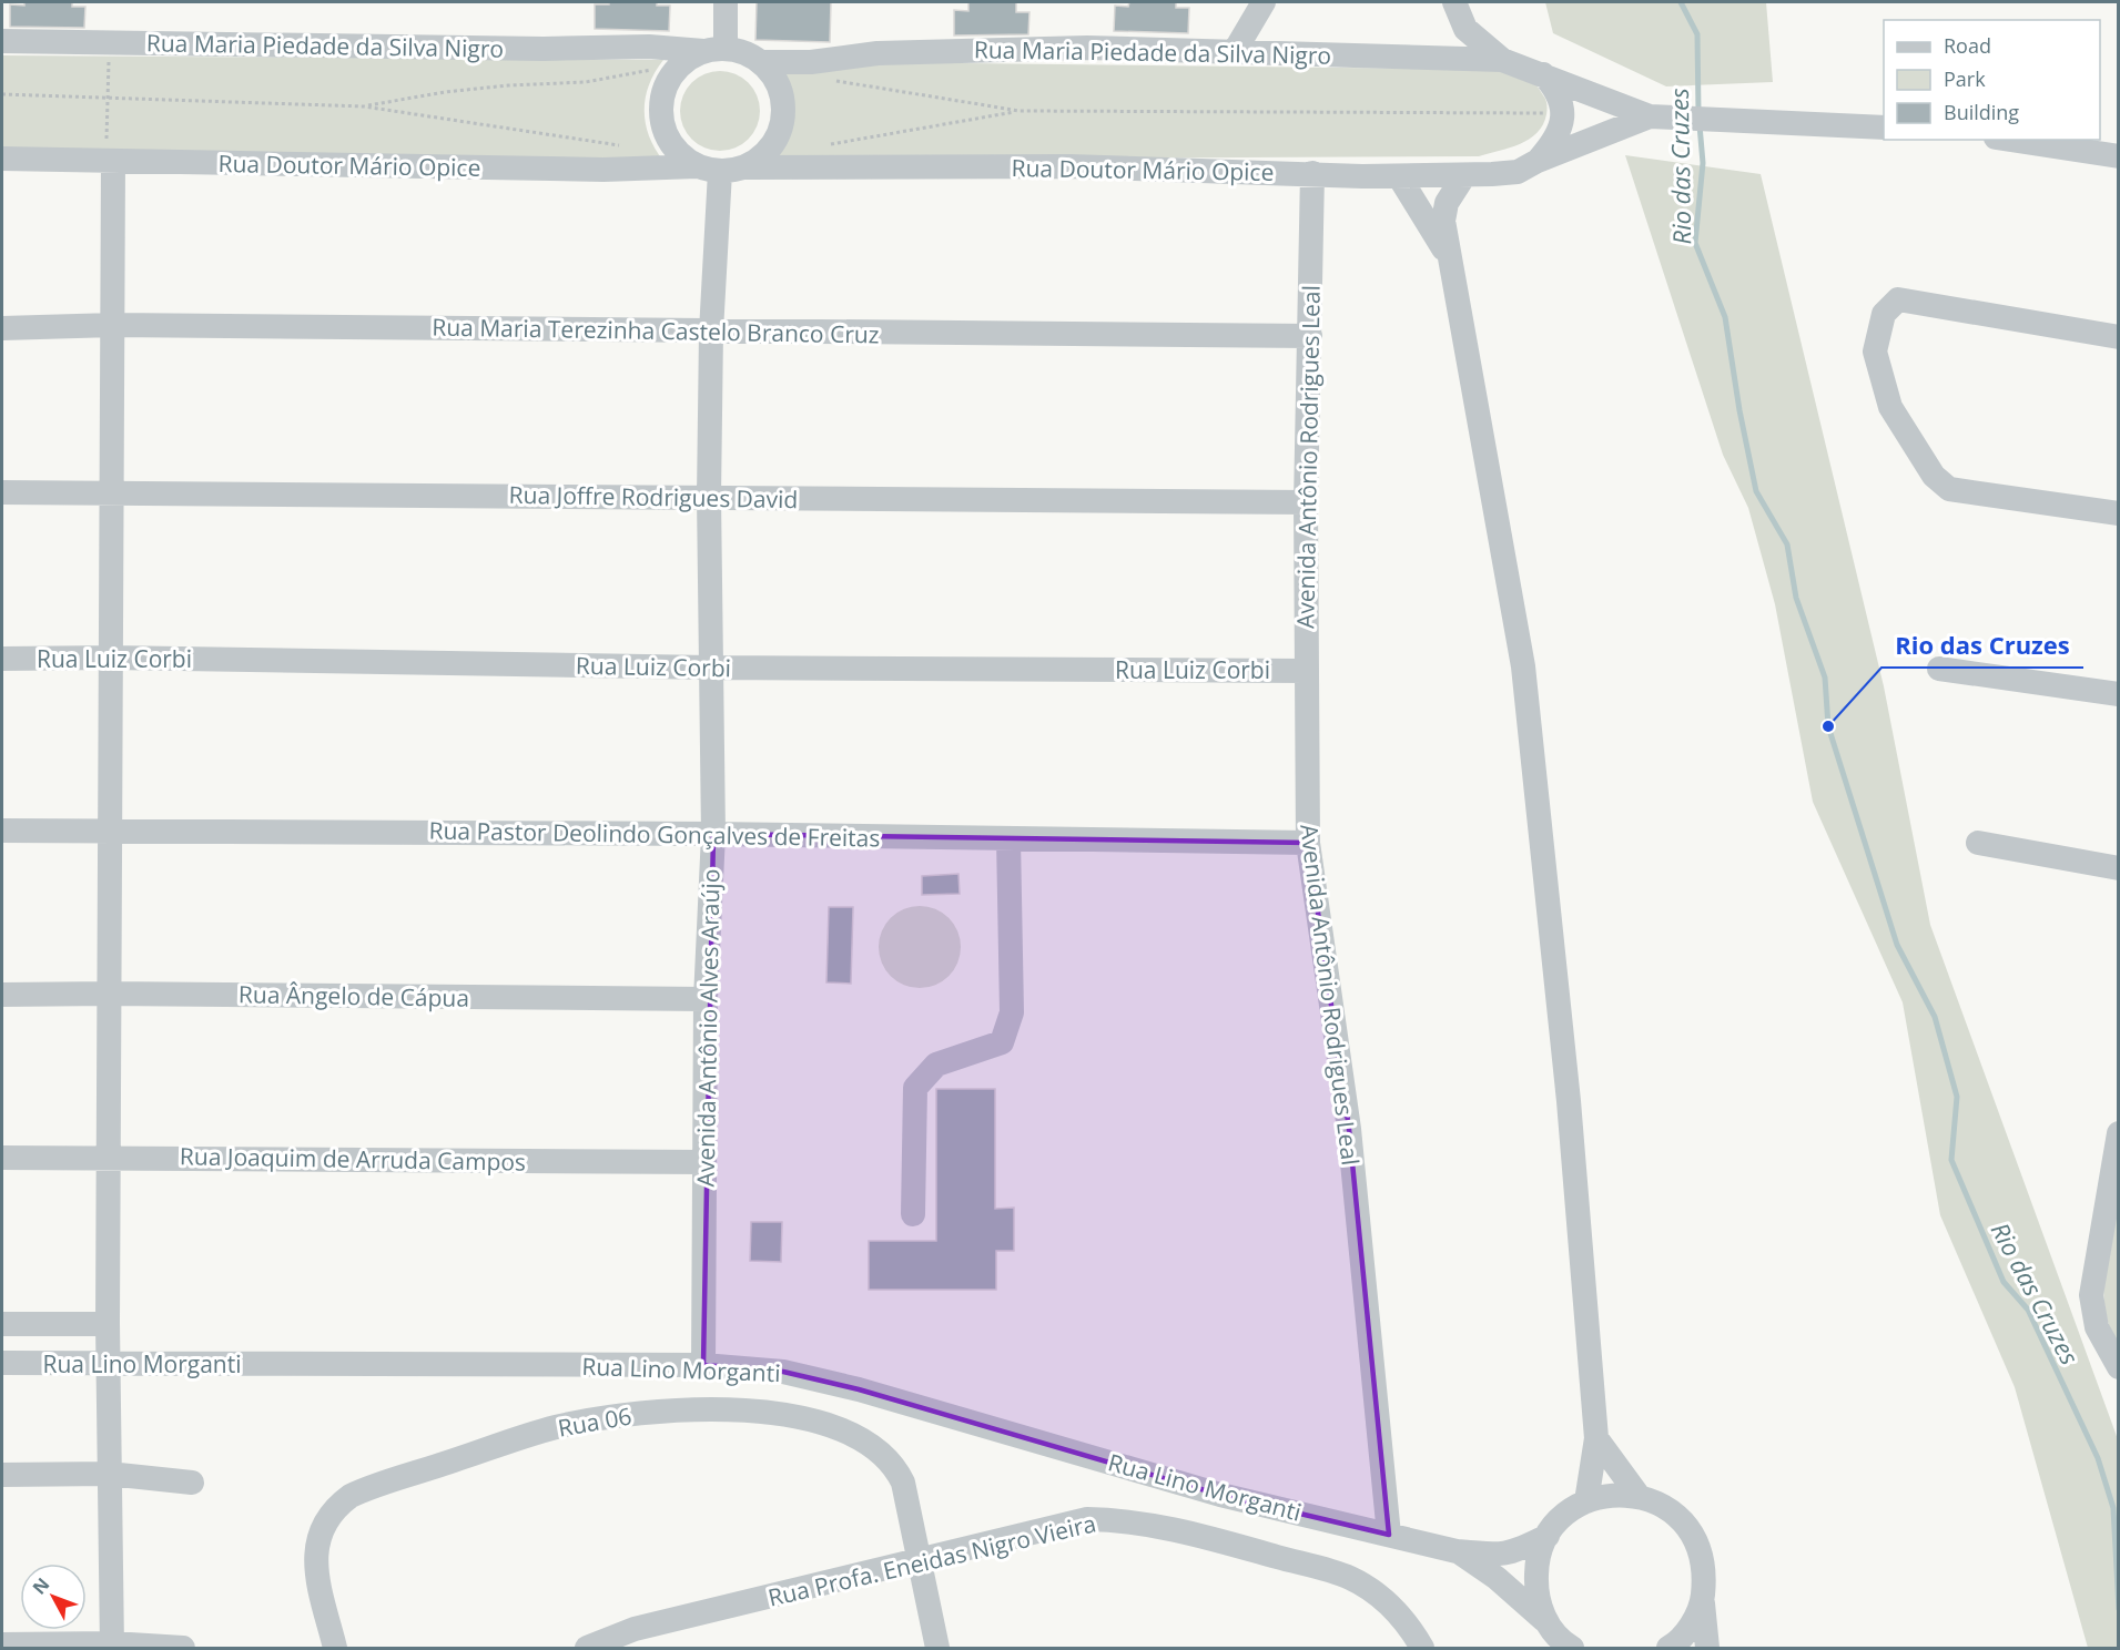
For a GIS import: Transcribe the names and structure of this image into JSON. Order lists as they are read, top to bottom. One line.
{"streets":{"street":["Rua Maria Piedade da Silva Nigro","Rua Doutor Mário Opice","Rua Maria Terezinha Castelo Branco Cruz","Avenida Antônio Rodrigues Leal","Rua Joffre Rodrigues David","Rua Luiz Corbi","Rua Pastor Deolindo Gonçalves de Freitas","Rua Ângelo de Cápua","Avenida Antônio Alves Araújo","Rua Joaquim de Arruda Campos","Rua Lino Morganti","Rua 06","Rua Profa. Eneidas Nigro Vieira"]},"crossings":[["Rua Maria Piedade da Silva Nigro","Rua Doutor Mário Opice"],["Rua Maria Piedade da Silva Nigro","Avenida Antônio Alves Araújo"],["Rua Doutor Mário Opice","Avenida Antônio Rodrigues Leal"],["Rua Doutor Mário Opice","Avenida Antônio Alves Araújo"],["Rua Maria Terezinha Castelo Branco Cruz","Avenida Antônio Rodrigues Leal"],["Rua Maria Terezinha Castelo Branco Cruz","Avenida Antônio Alves Araújo"],["Avenida Antônio Rodrigues Leal","Rua Joffre Rodrigues David"],["Avenida Antônio Rodrigues Leal","Rua Luiz Corbi"],["Avenida Antônio Rodrigues Leal","Rua Pastor Deolindo Gonçalves de Freitas"],["Avenida Antônio Rodrigues Leal","Rua Lino Morganti"],["Rua Joffre Rodrigues David","Avenida Antônio Alves Araújo"],["Rua Luiz Corbi","Avenida Antônio Alves Araújo"],["Rua Pastor Deolindo Gonçalves de Freitas","Avenida Antônio Alves Araújo"],["Rua Ângelo de Cápua","Avenida Antônio Alves Araújo"],["Avenida Antônio Alves Araújo","Rua Joaquim de Arruda Campos"],["Avenida Antônio Alves Araújo","Rua Lino Morganti"],["Rua 06","Rua Profa. Eneidas Nigro Vieira"]],"water":["Rio das Cruzes"],"places":["Rio das Cruzes"],"legend":["Road","Park","Building"],"north":"top left"}
